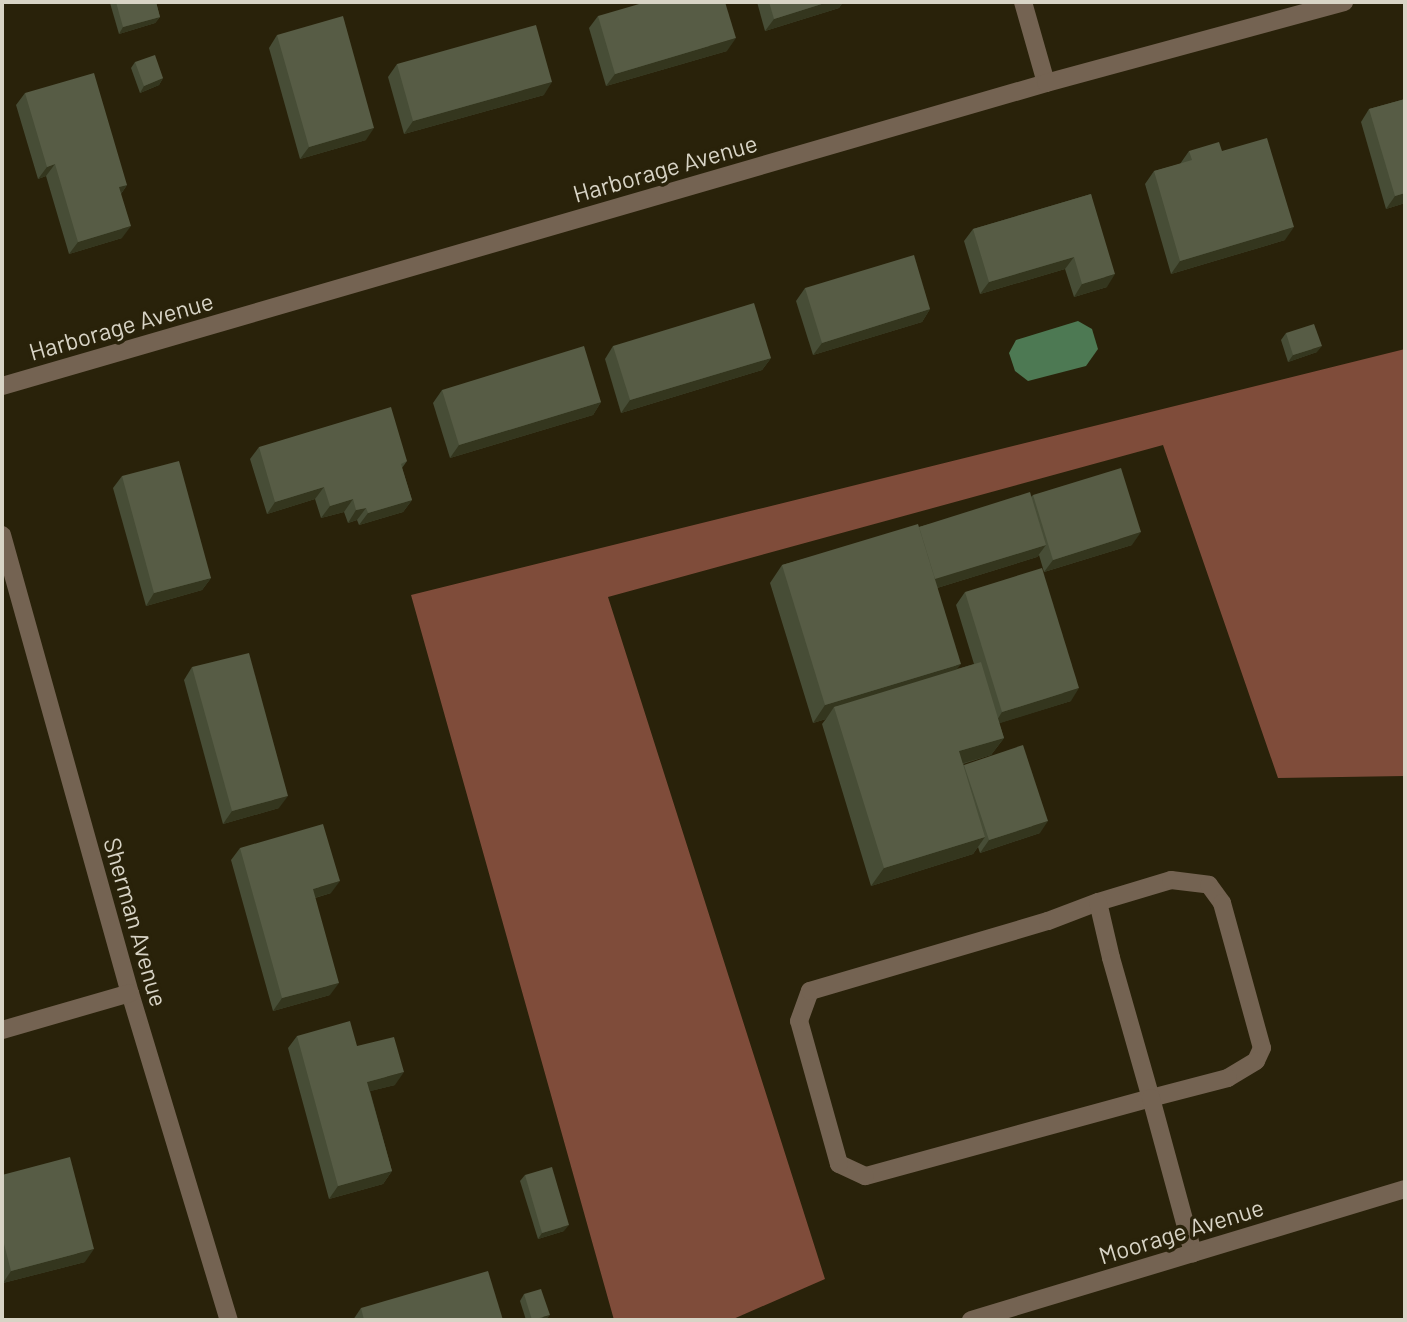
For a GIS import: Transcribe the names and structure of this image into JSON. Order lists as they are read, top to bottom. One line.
{"streets":{"street":["Harborage Avenue","Sherman Avenue","Moorage Avenue"]}}
